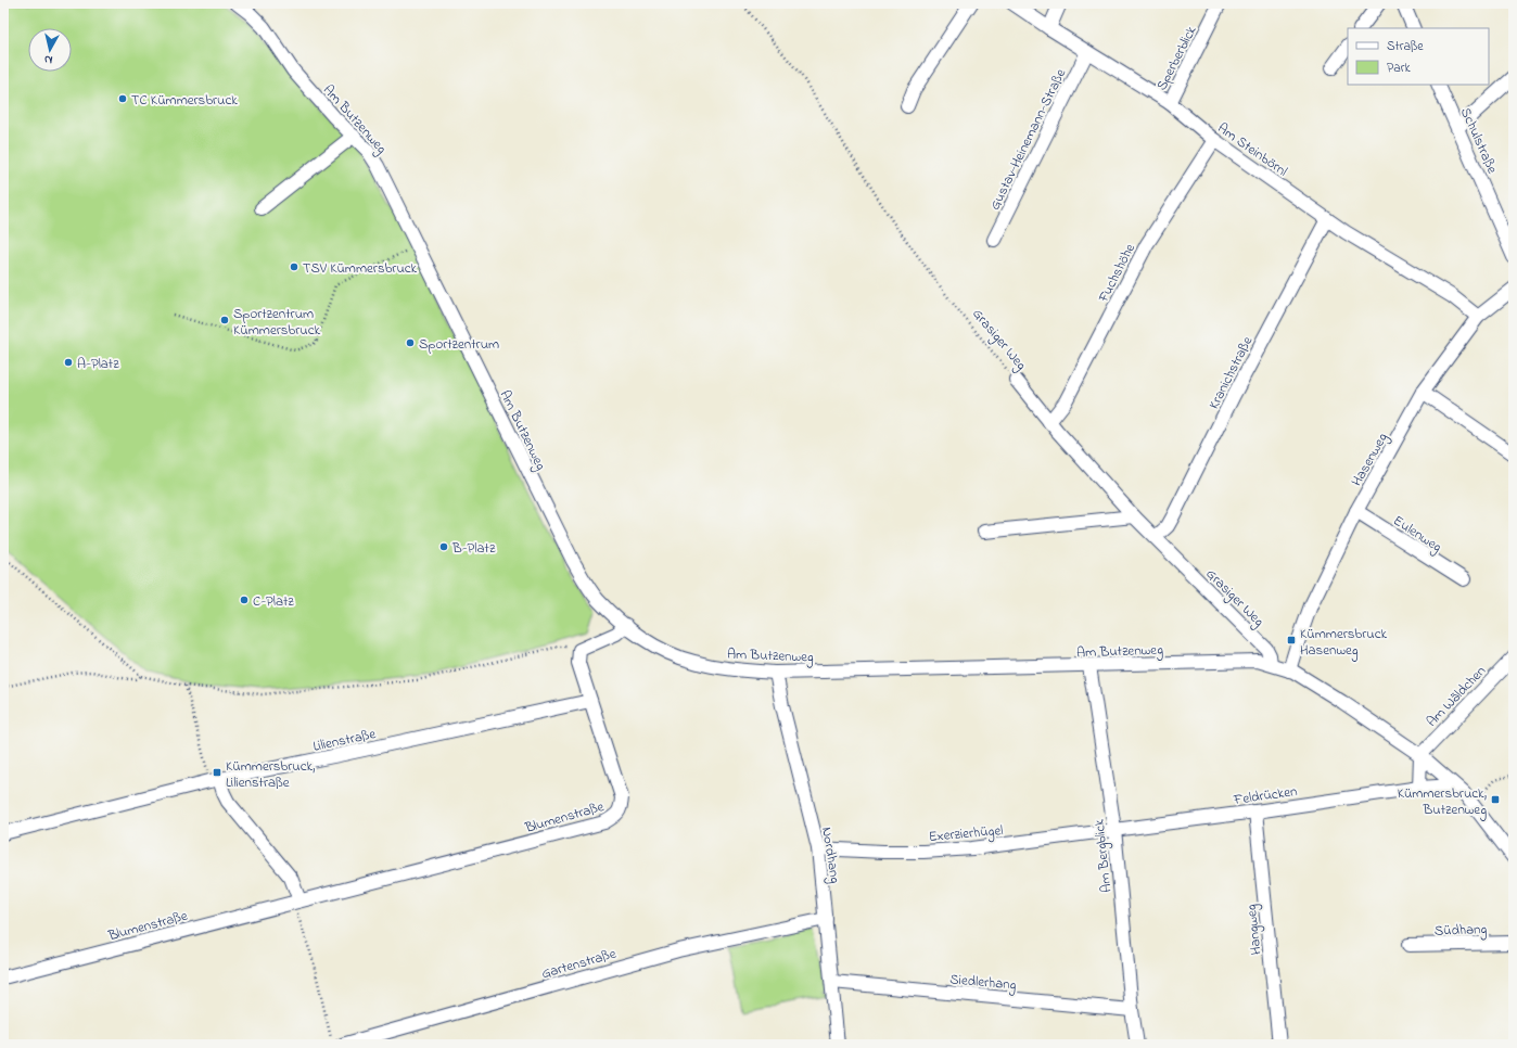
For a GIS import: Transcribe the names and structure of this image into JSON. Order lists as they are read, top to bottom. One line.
{"streets":{"street":["Sperberblick","Am Butzenweg","Gustav-Heinemann-Straße","Schulstraße","Am Steinbörnl","Fuchshöhe","Grasiger Weg","Kranichstraße","Hasenweg","Eulenweg","Am Wäldchen","Lilienstraße","Feldrücken","Blumenstraße","Exerzierhügel","Nordhang","Am Bergblick","Südhang","Hangweg","Gartenstraße","Siedlerhang"]},"crossings":[["Sperberblick","Am Steinbörnl"],["Am Butzenweg","Grasiger Weg"],["Am Butzenweg","Hasenweg"],["Am Butzenweg","Am Wäldchen"],["Am Butzenweg","Feldrücken"],["Am Butzenweg","Nordhang"],["Am Butzenweg","Am Bergblick"],["Gustav-Heinemann-Straße","Am Steinbörnl"],["Am Steinbörnl","Fuchshöhe"],["Am Steinbörnl","Kranichstraße"],["Am Steinbörnl","Hasenweg"],["Fuchshöhe","Grasiger Weg"],["Grasiger Weg","Kranichstraße"],["Hasenweg","Eulenweg"],["Lilienstraße","Blumenstraße"],["Feldrücken","Exerzierhügel"],["Feldrücken","Am Bergblick"],["Feldrücken","Hangweg"],["Exerzierhügel","Nordhang"],["Exerzierhügel","Am Bergblick"],["Nordhang","Gartenstraße"],["Nordhang","Siedlerhang"],["Am Bergblick","Siedlerhang"]],"places":{"other":["TC Kümmersbruck","TSV Kümmersbruck","Sportzentrum Kümmersbruck","Sportzentrum","A-Platz","B-Platz","C-Platz"],"transit":["Kümmersbruck Hasenweg","Kümmersbruck, Lilienstraße","Kümmersbruck, Butzenweg"]},"legend":["Straße","Park"],"north":"bottom"}
